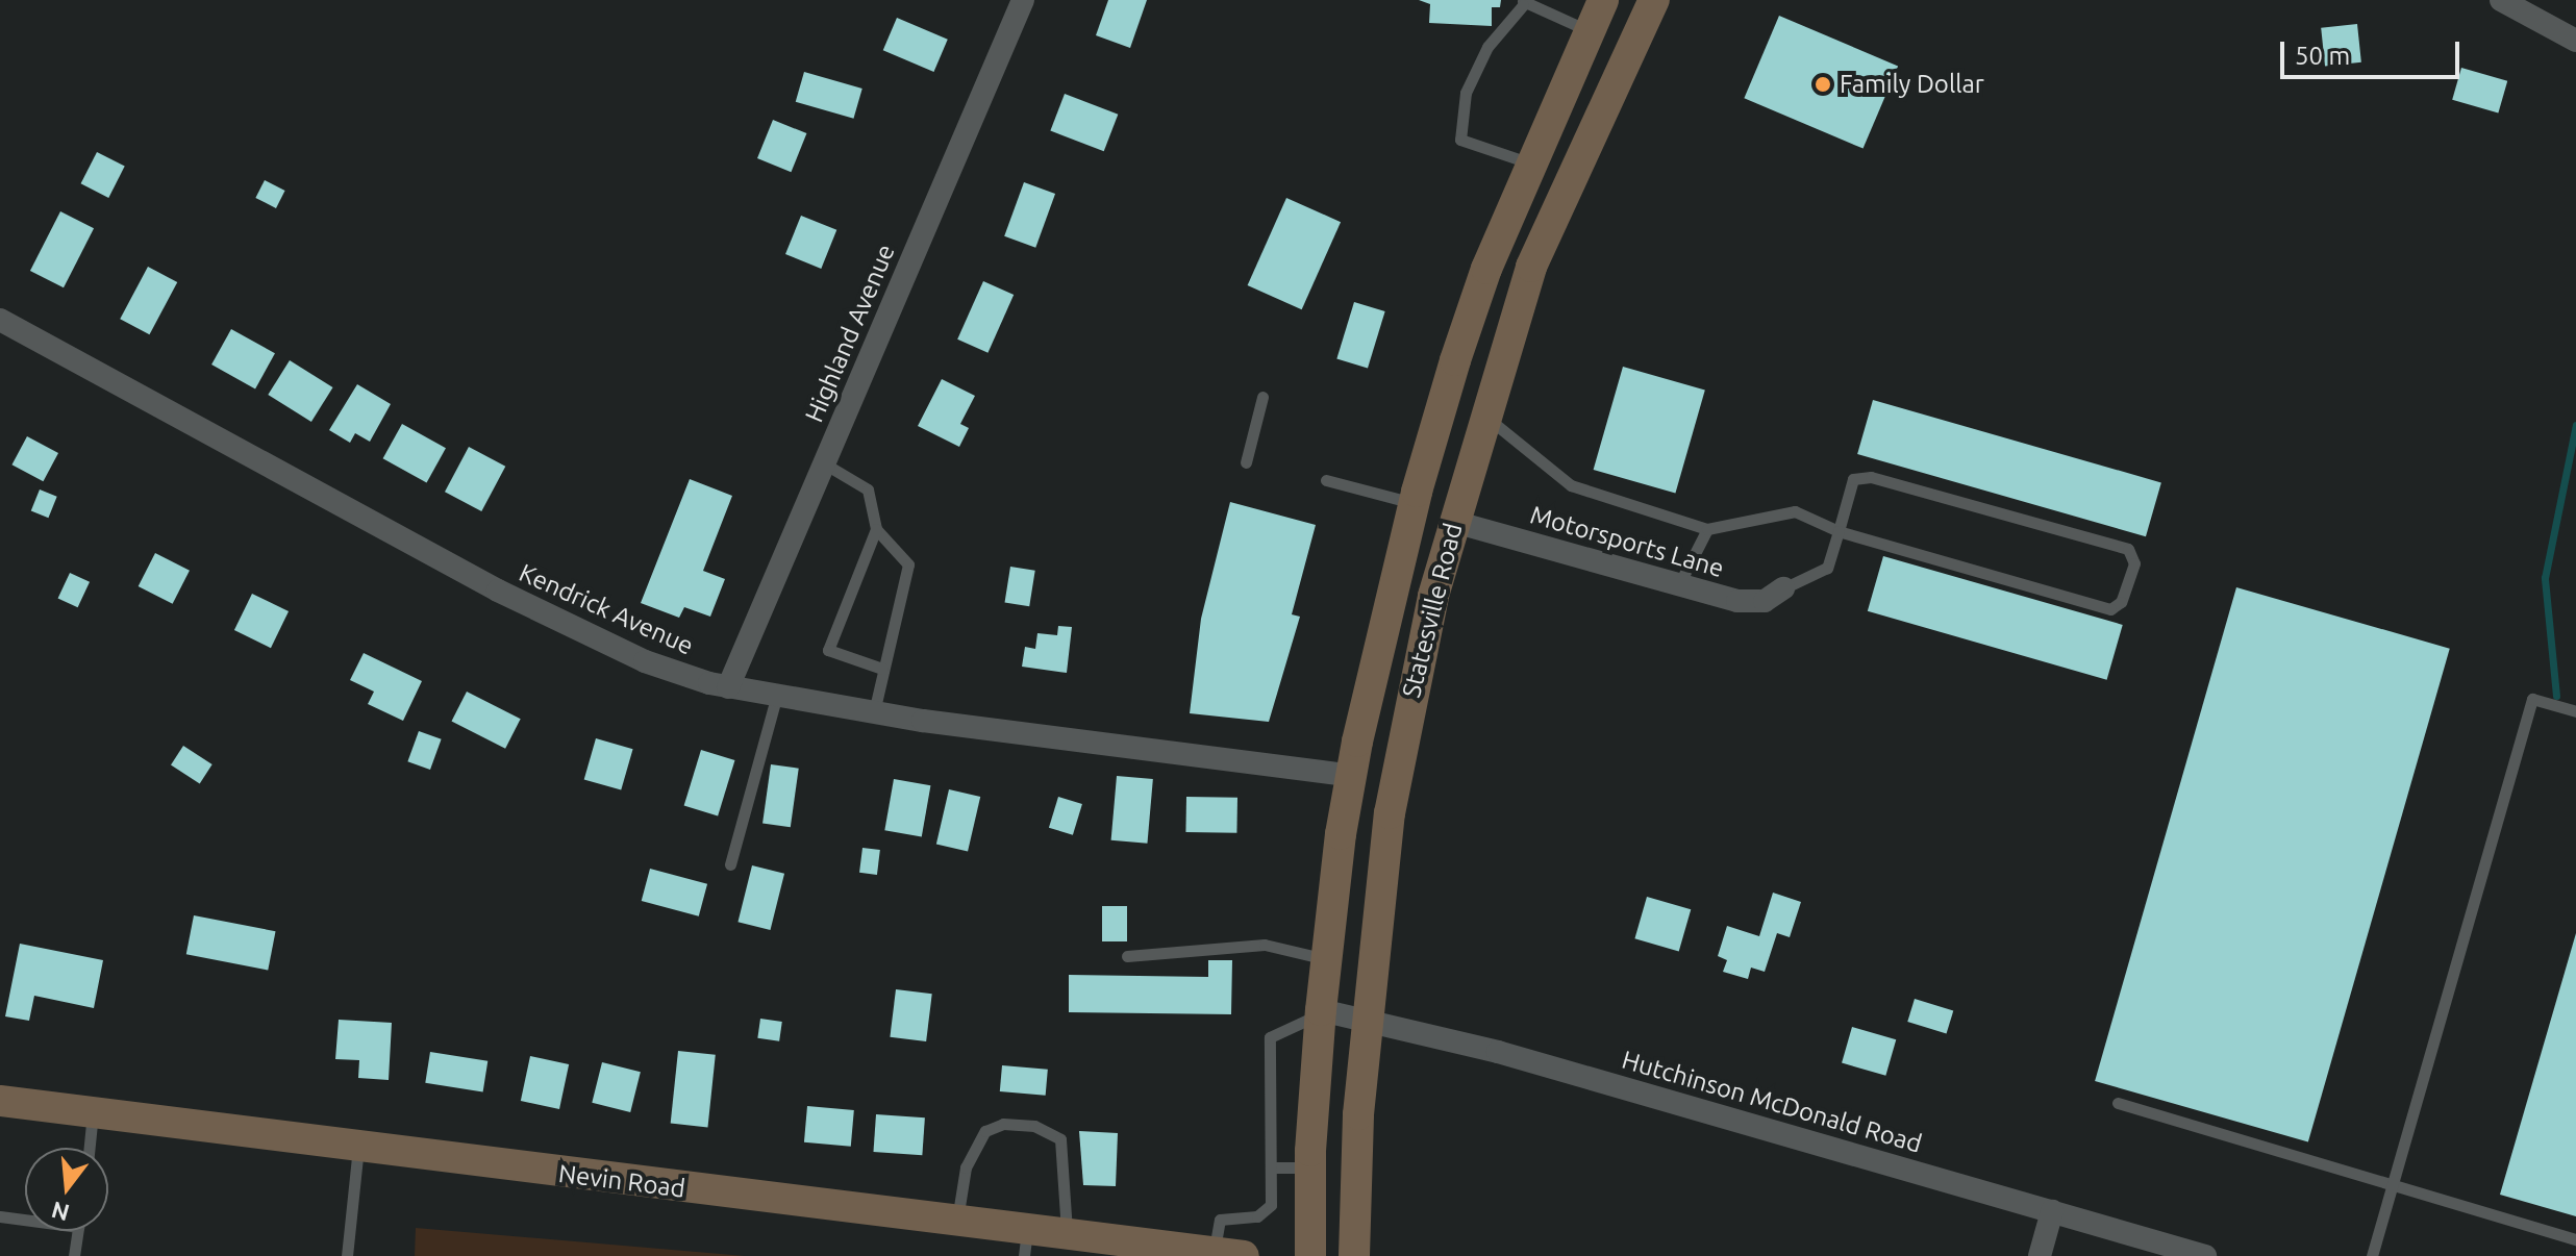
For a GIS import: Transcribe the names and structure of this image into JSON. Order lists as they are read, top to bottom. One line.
{"streets":{"main road":["Statesville Road","Nevin Road"],"street":["Highland Avenue","Motorsports Lane","Kendrick Avenue","Hutchinson McDonald Road"]},"crossings":[["Highland Avenue","Kendrick Avenue"],["Motorsports Lane","Statesville Road"],["Kendrick Avenue","Statesville Road"],["Statesville Road","Hutchinson McDonald Road"]],"places":["Family Dollar"],"scale_bar":"50 m","north":"bottom"}
